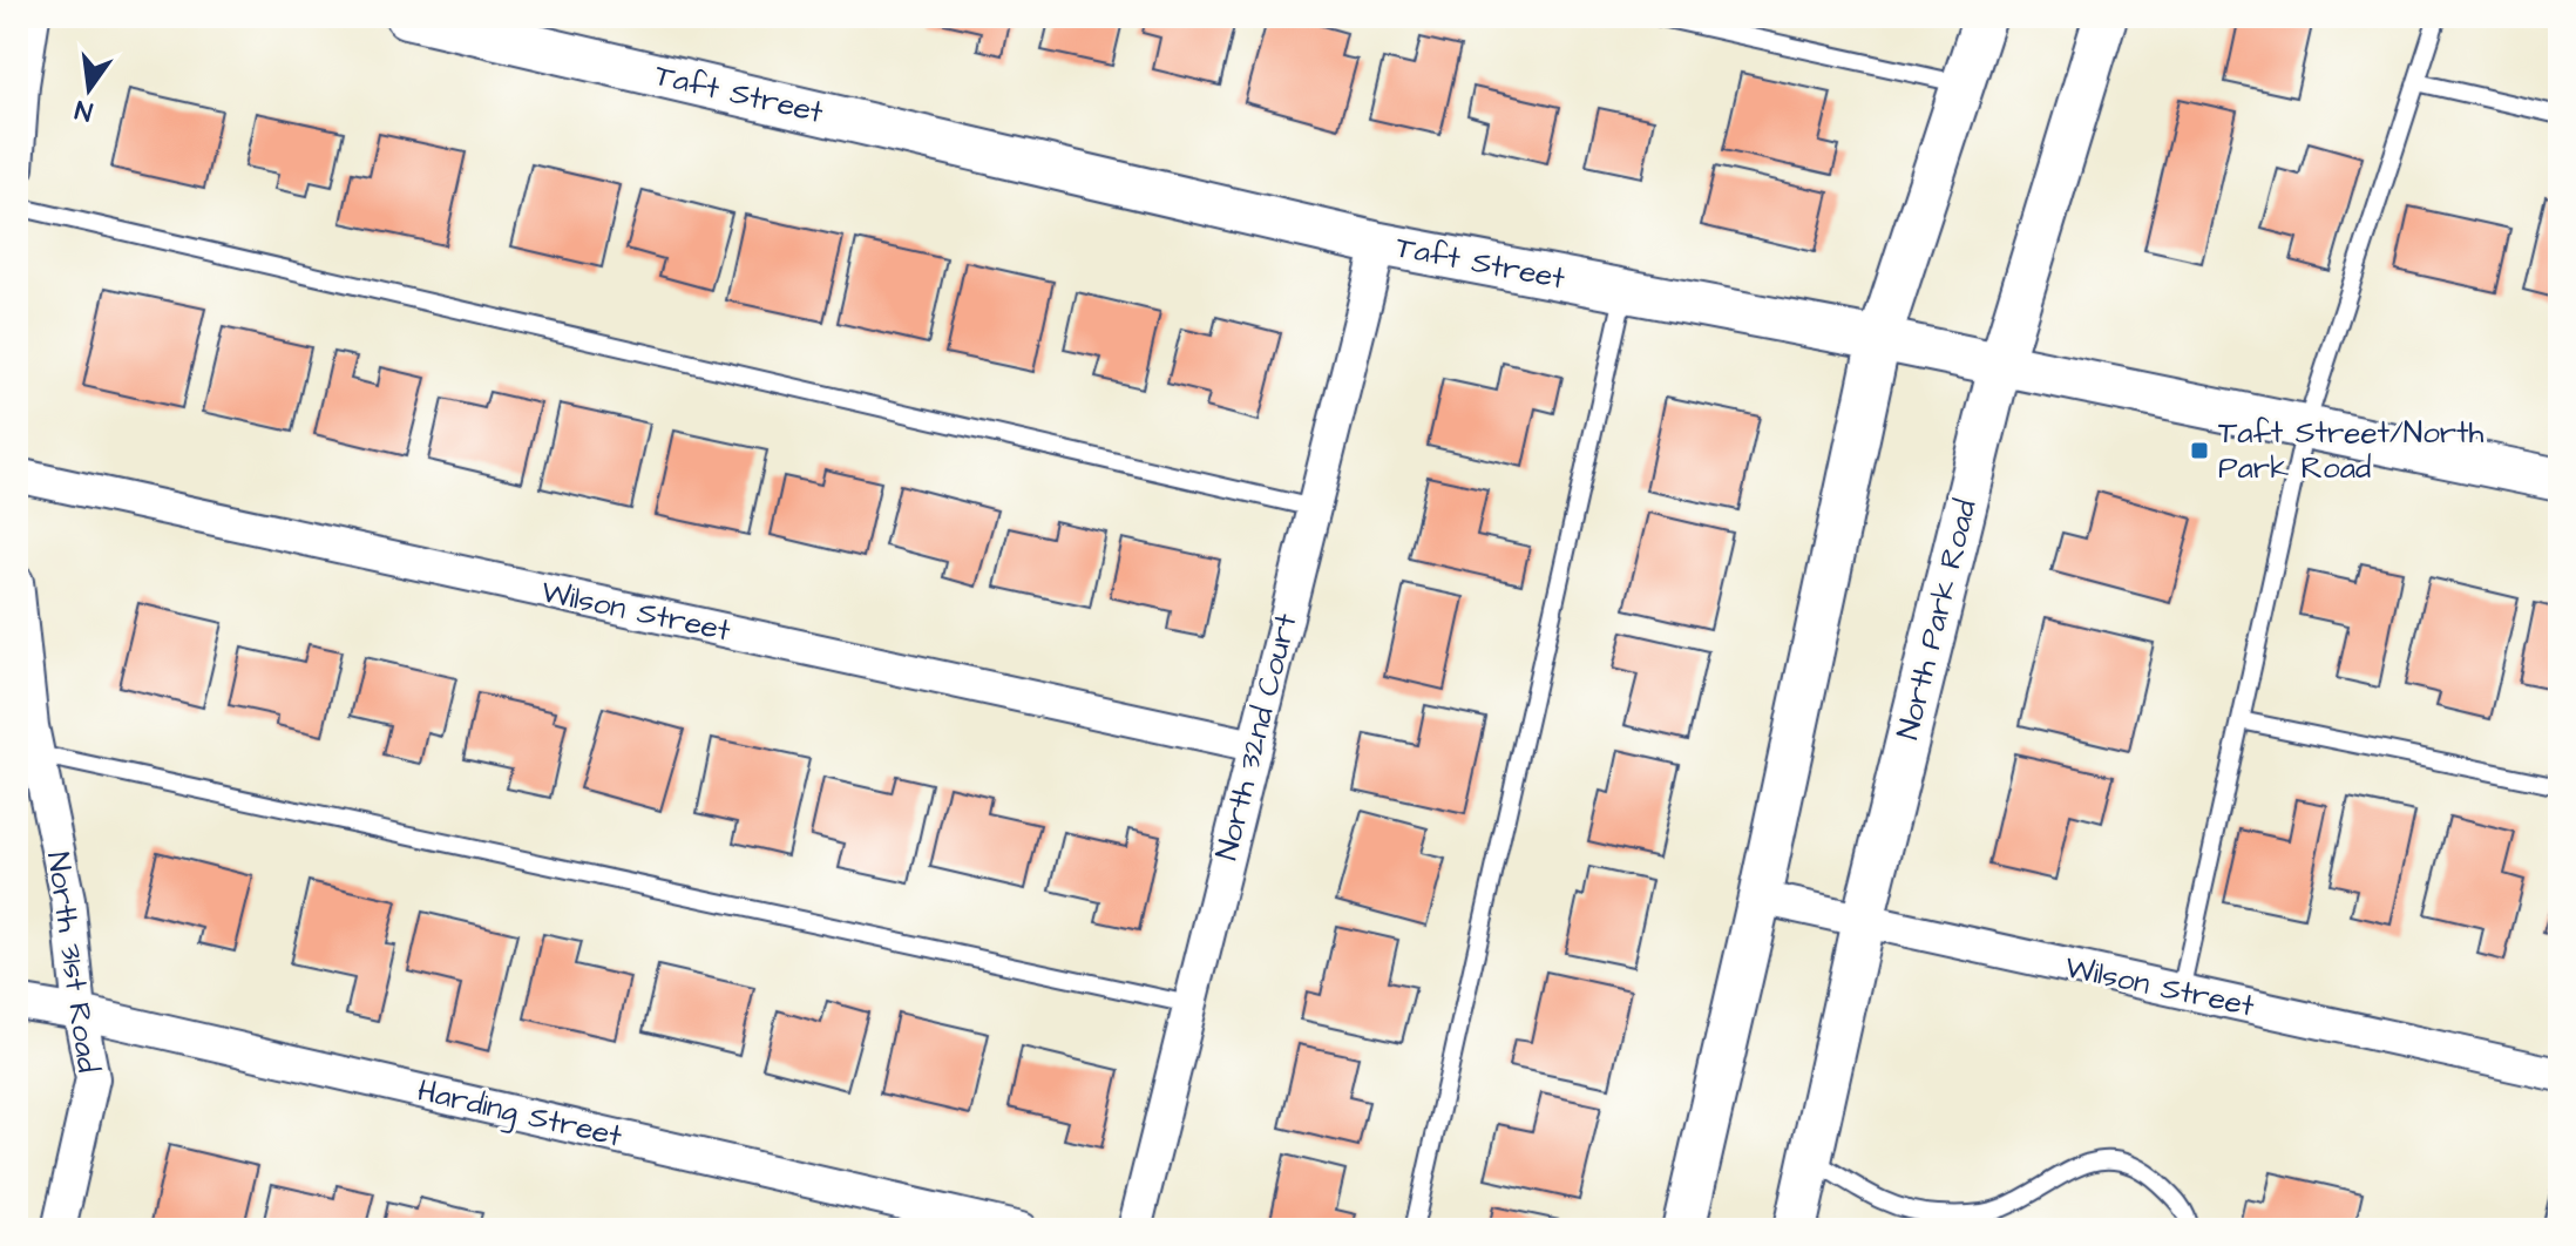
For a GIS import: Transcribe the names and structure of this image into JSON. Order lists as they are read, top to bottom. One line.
{"streets":{"street":["Taft Street","Wilson Street","North Park Road","North 32nd Court","North 31st Road","Harding Street"]},"crossings":[["Taft Street","North Park Road"],["Taft Street","North 32nd Court"],["Wilson Street","North Park Road"],["Wilson Street","North 32nd Court"],["North 31st Road","Harding Street"]],"places":{"transit":["Taft Street/North Park Road"]},"north":"bottom"}
